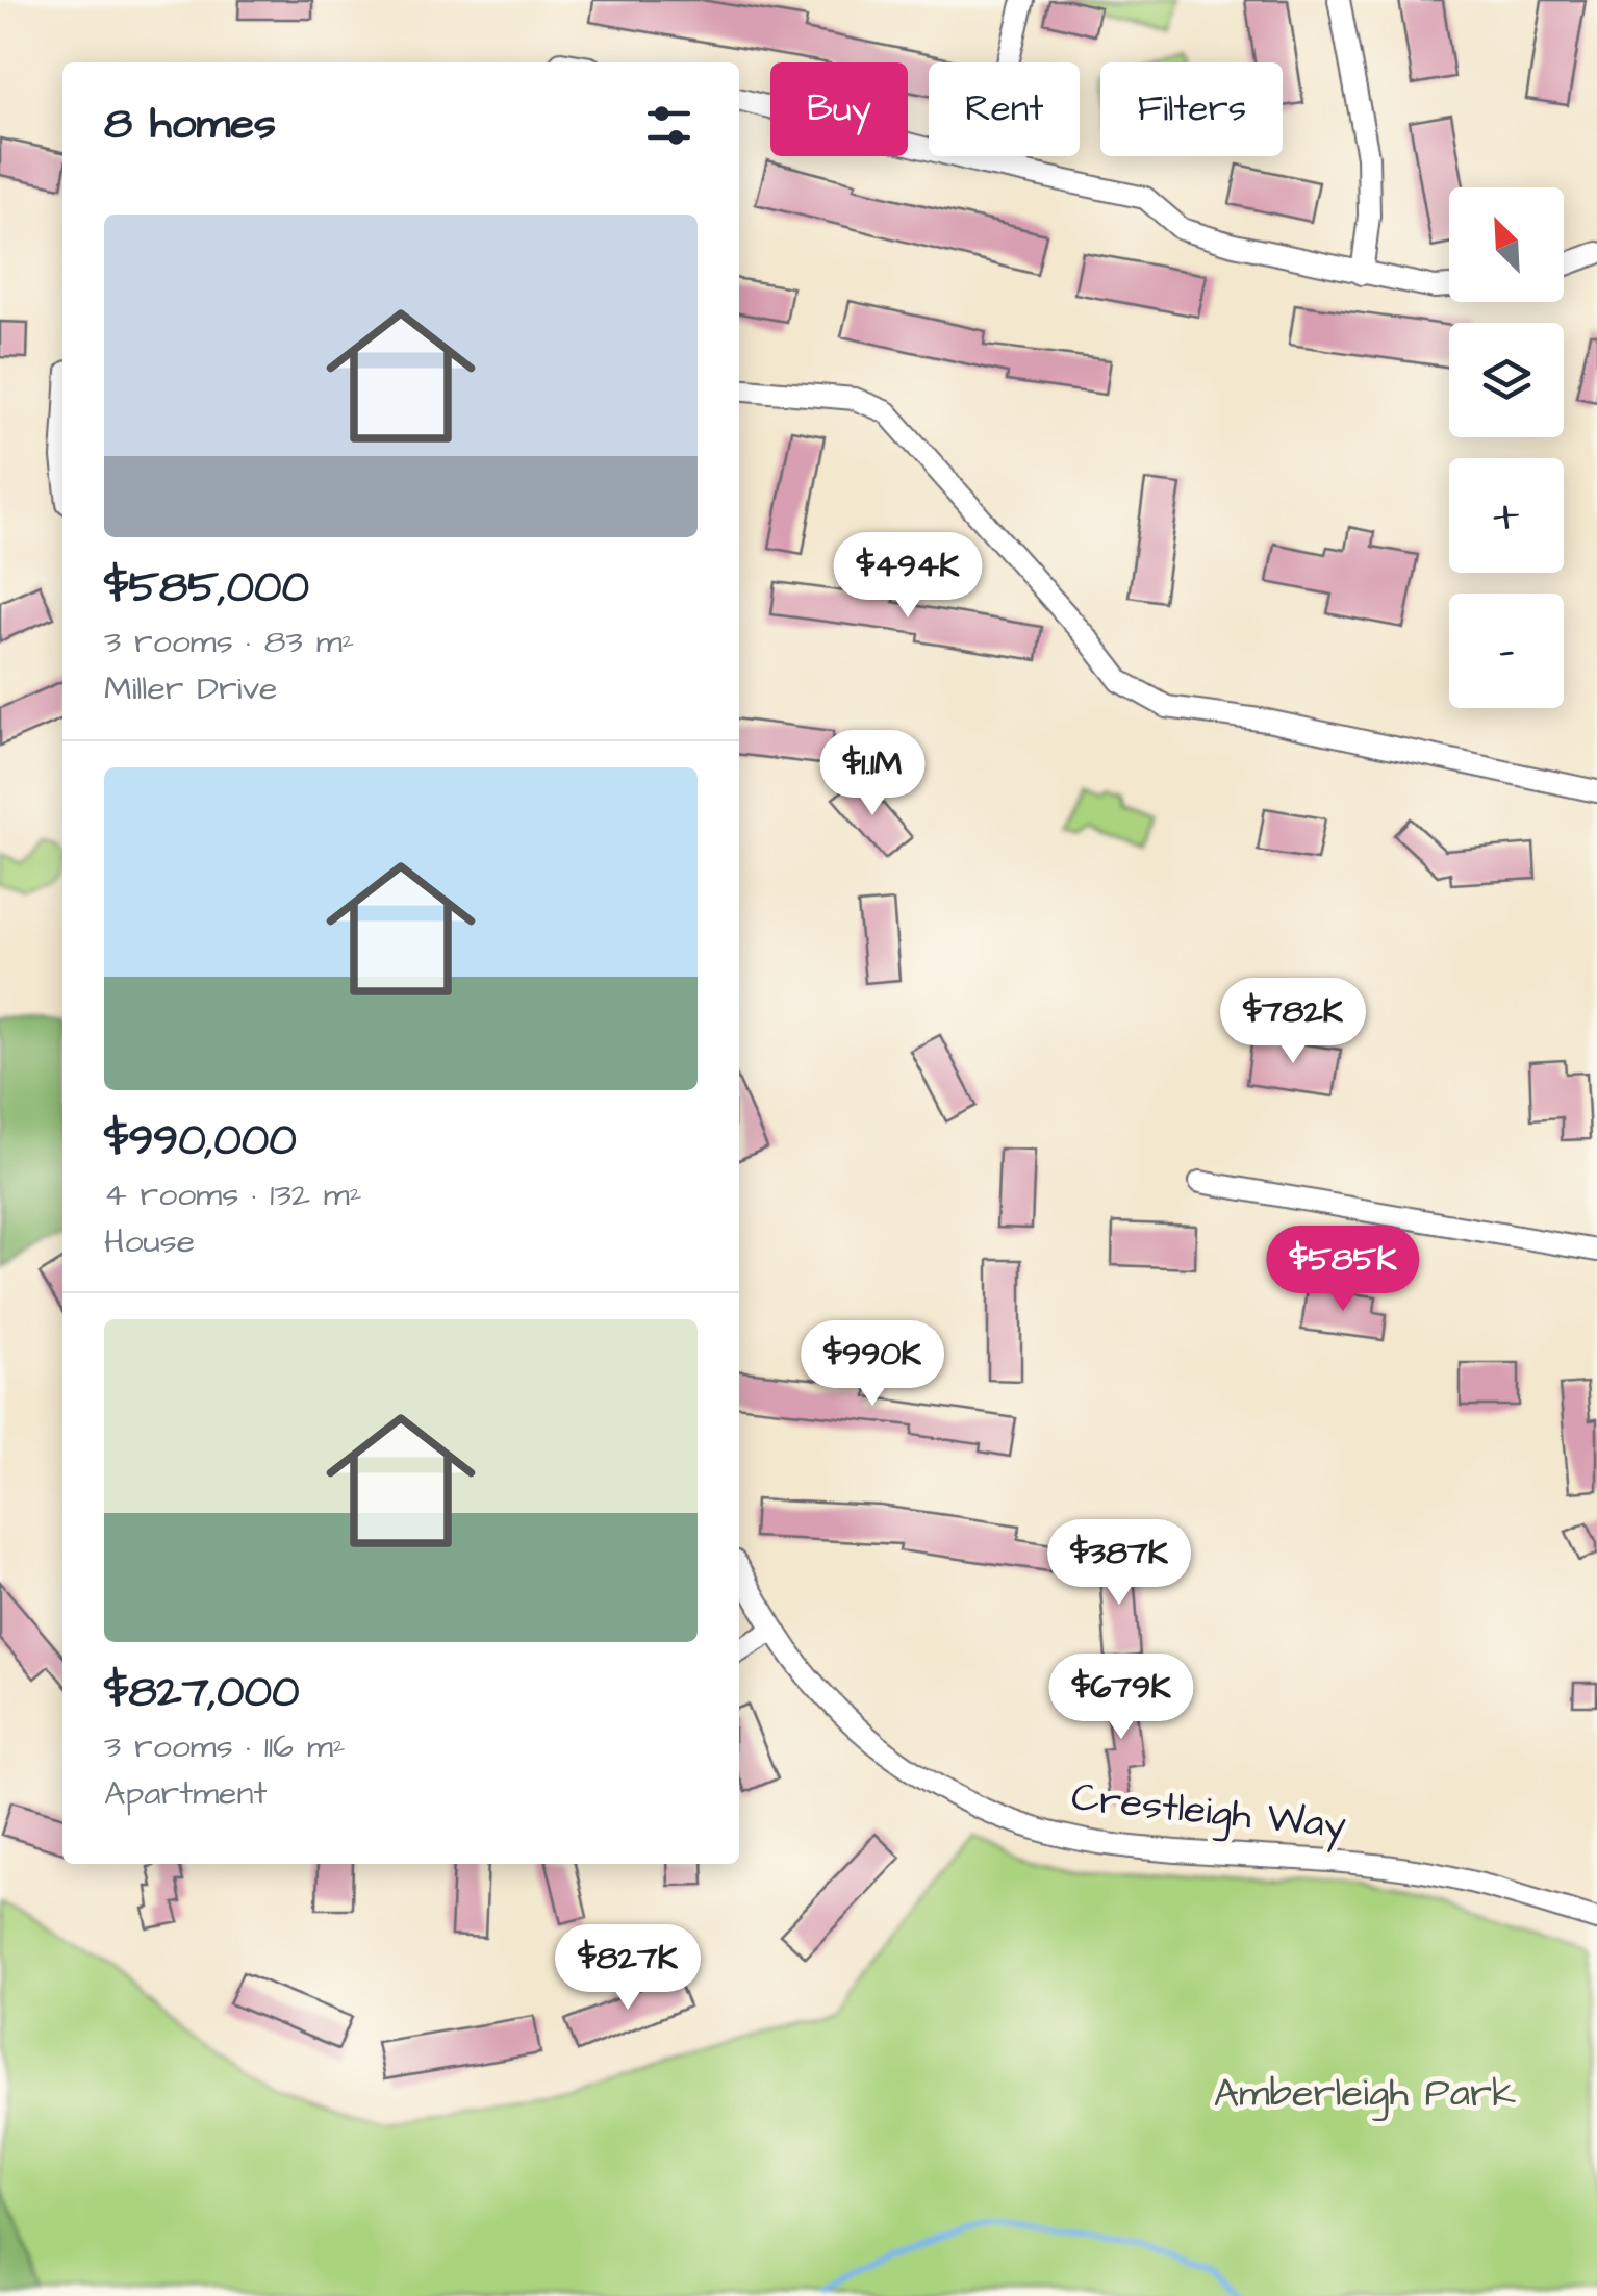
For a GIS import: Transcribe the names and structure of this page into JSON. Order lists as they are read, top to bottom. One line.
{"streets":{"street":["Crestleigh Way"]},"parks":["Amberleigh Park"],"north":"top left","page":{"chip":["Buy","Rent","Filters"],"heading":"8 homes","map_buttons":["+","−"],"list":[{"name":"$585,000","note":"3 rooms · 83 m² · Miller Drive"},{"name":"$990,000","note":"4 rooms · 132 m² · House"},{"name":"$827,000","note":"3 rooms · 116 m² · Apartment"}],"price":["$494K","$1.1M","$782K","$585K","$990K","$387K","$679K","$827K"]}}
